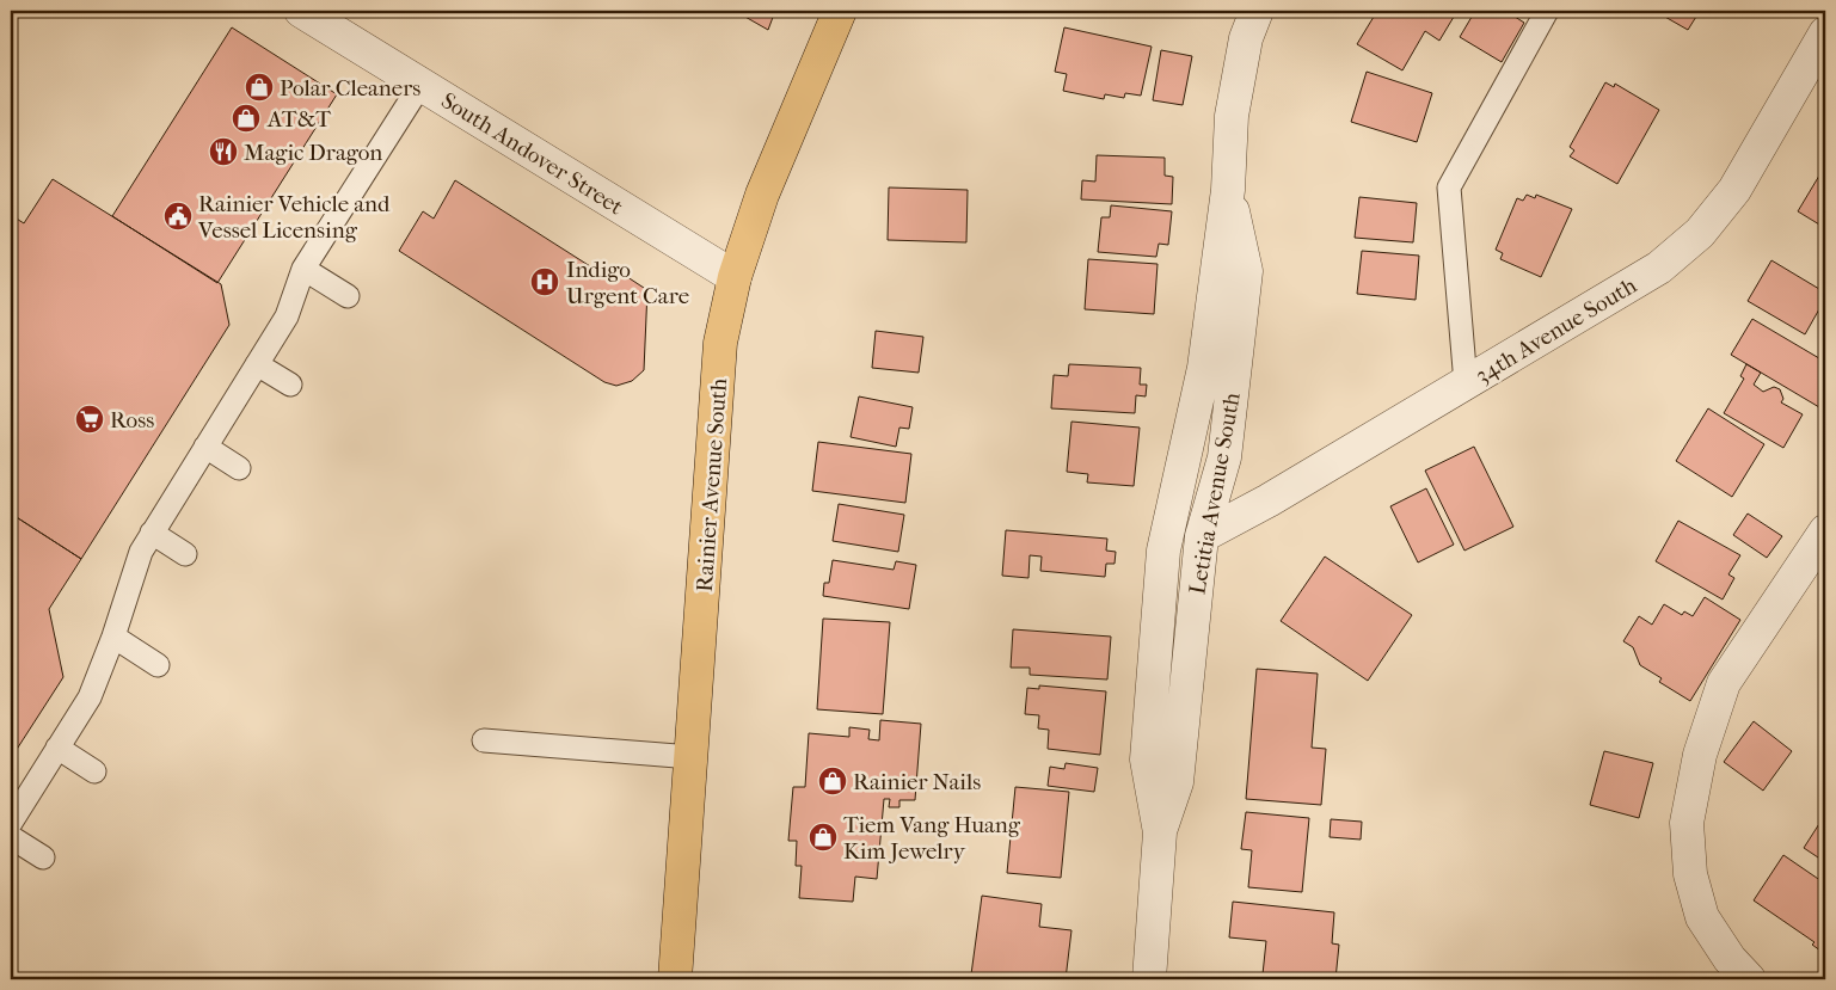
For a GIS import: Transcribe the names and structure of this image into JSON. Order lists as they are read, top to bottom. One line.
{"streets":{"main road":["Rainier Avenue South"],"street":["South Andover Street","34th Avenue South","Letitia Avenue South"]},"crossings":[["South Andover Street","Rainier Avenue South"],["34th Avenue South","Letitia Avenue South"]],"places":{"shop":["Polar Cleaners","AT&T","Rainier Nails","Tiem Vang Huang Kim Jewelry"],"restaurant":["Magic Dragon"],"public building":["Rainier Vehicle and Vessel Licensing"],"hospital":["Indigo Urgent Care"],"supermarket":["Ross"]}}
